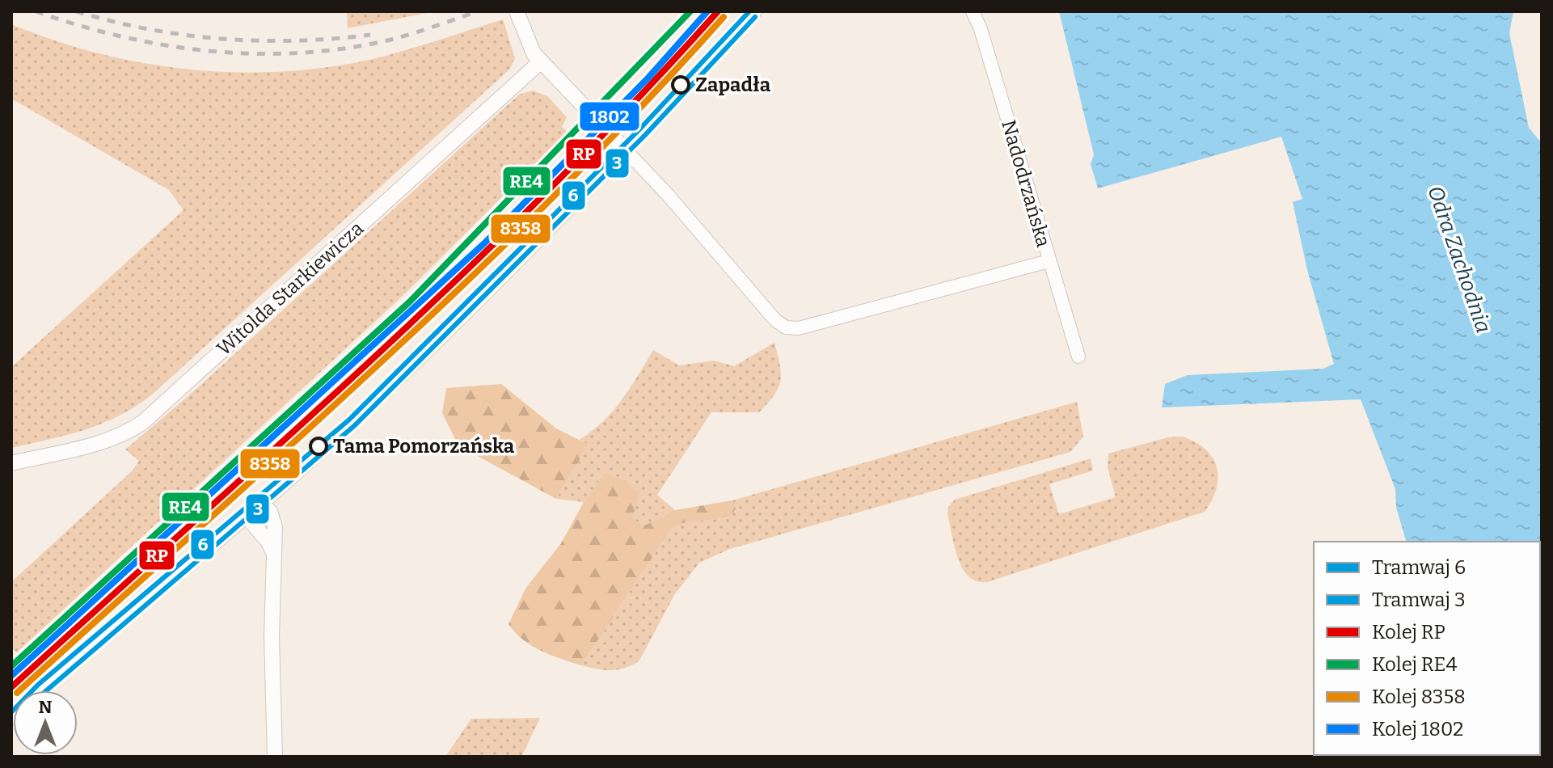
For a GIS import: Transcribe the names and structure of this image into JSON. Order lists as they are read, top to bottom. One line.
{"streets":{"street":["Nadodrzańska","Witolda Starkiewicza"]},"water":["Odra Zachodnia"],"places":["Zapadła","Tama Pomorzańska"],"lines":["tram line 6","rail line RP","rail line RE4","rail line 1802","tram line 3","rail line 8358"],"legend":["Tramwaj 6","Tramwaj 3","Kolej RP","Kolej RE4","Kolej 8358","Kolej 1802"],"north":"top"}
